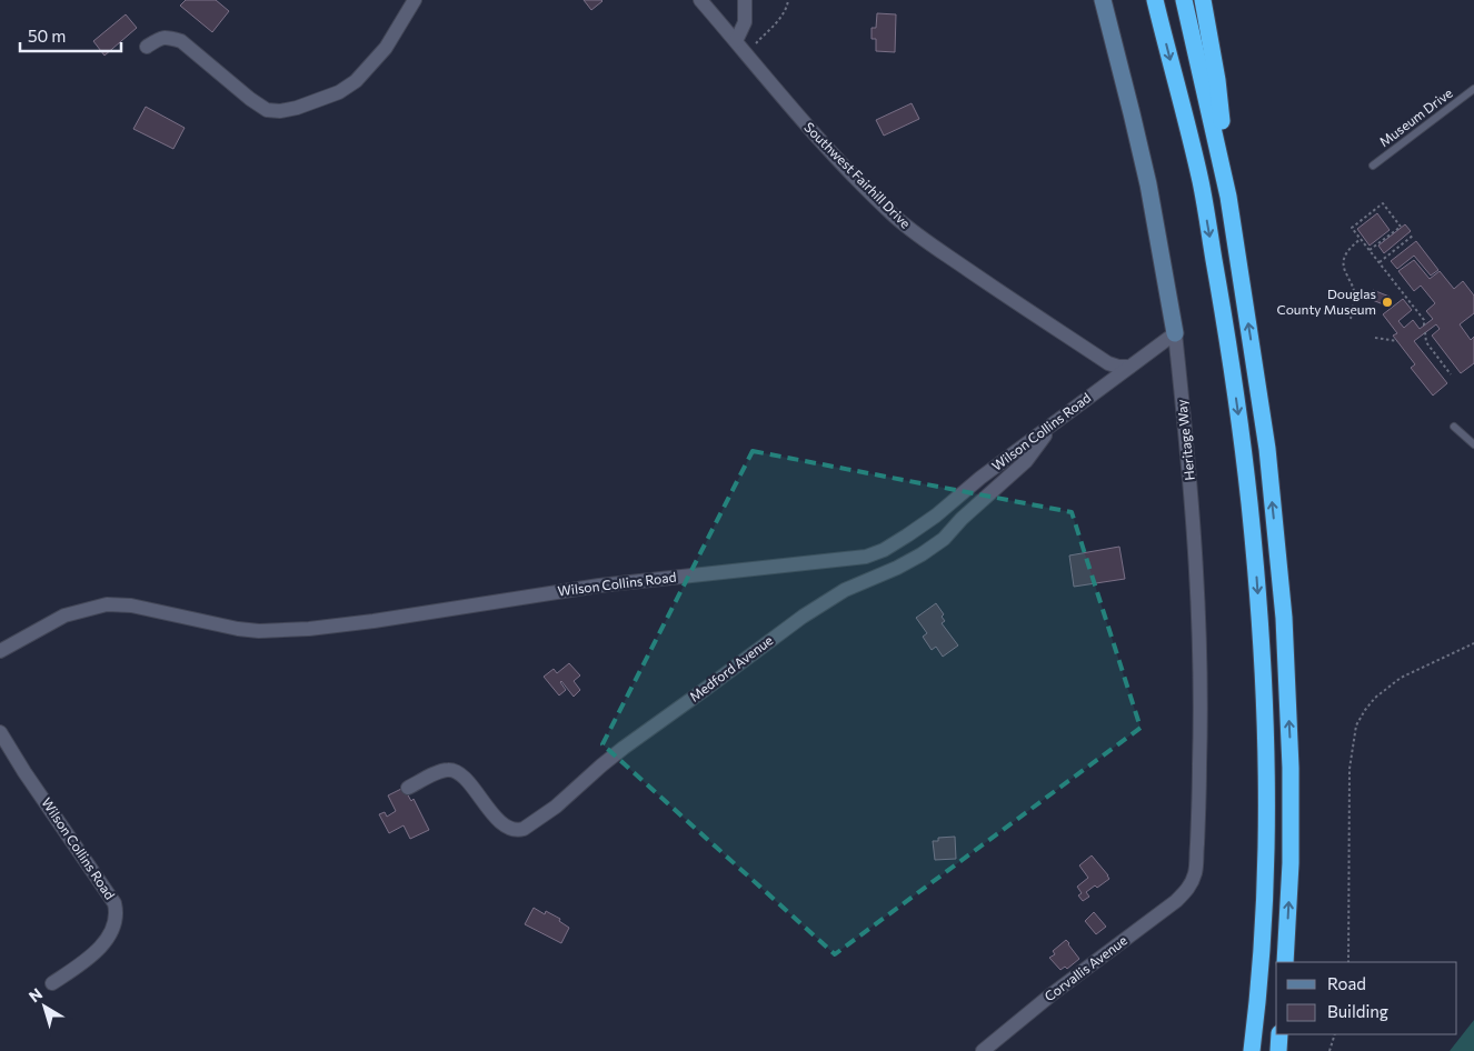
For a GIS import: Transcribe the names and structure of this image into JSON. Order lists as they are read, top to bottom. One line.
{"streets":{"street":["Southwest Fairhill Drive","Wilson Collins Road","Heritage Way","Medford Avenue","Corvallis Avenue"],"lane":["Museum Drive"]},"crossings":[["Southwest Fairhill Drive","Wilson Collins Road"],["Wilson Collins Road","Heritage Way"],["Wilson Collins Road","Medford Avenue"],["Heritage Way","Corvallis Avenue"]],"places":["Douglas County Museum"],"legend":["Road","Building"],"scale_bar":"50 m","north":"top left"}
